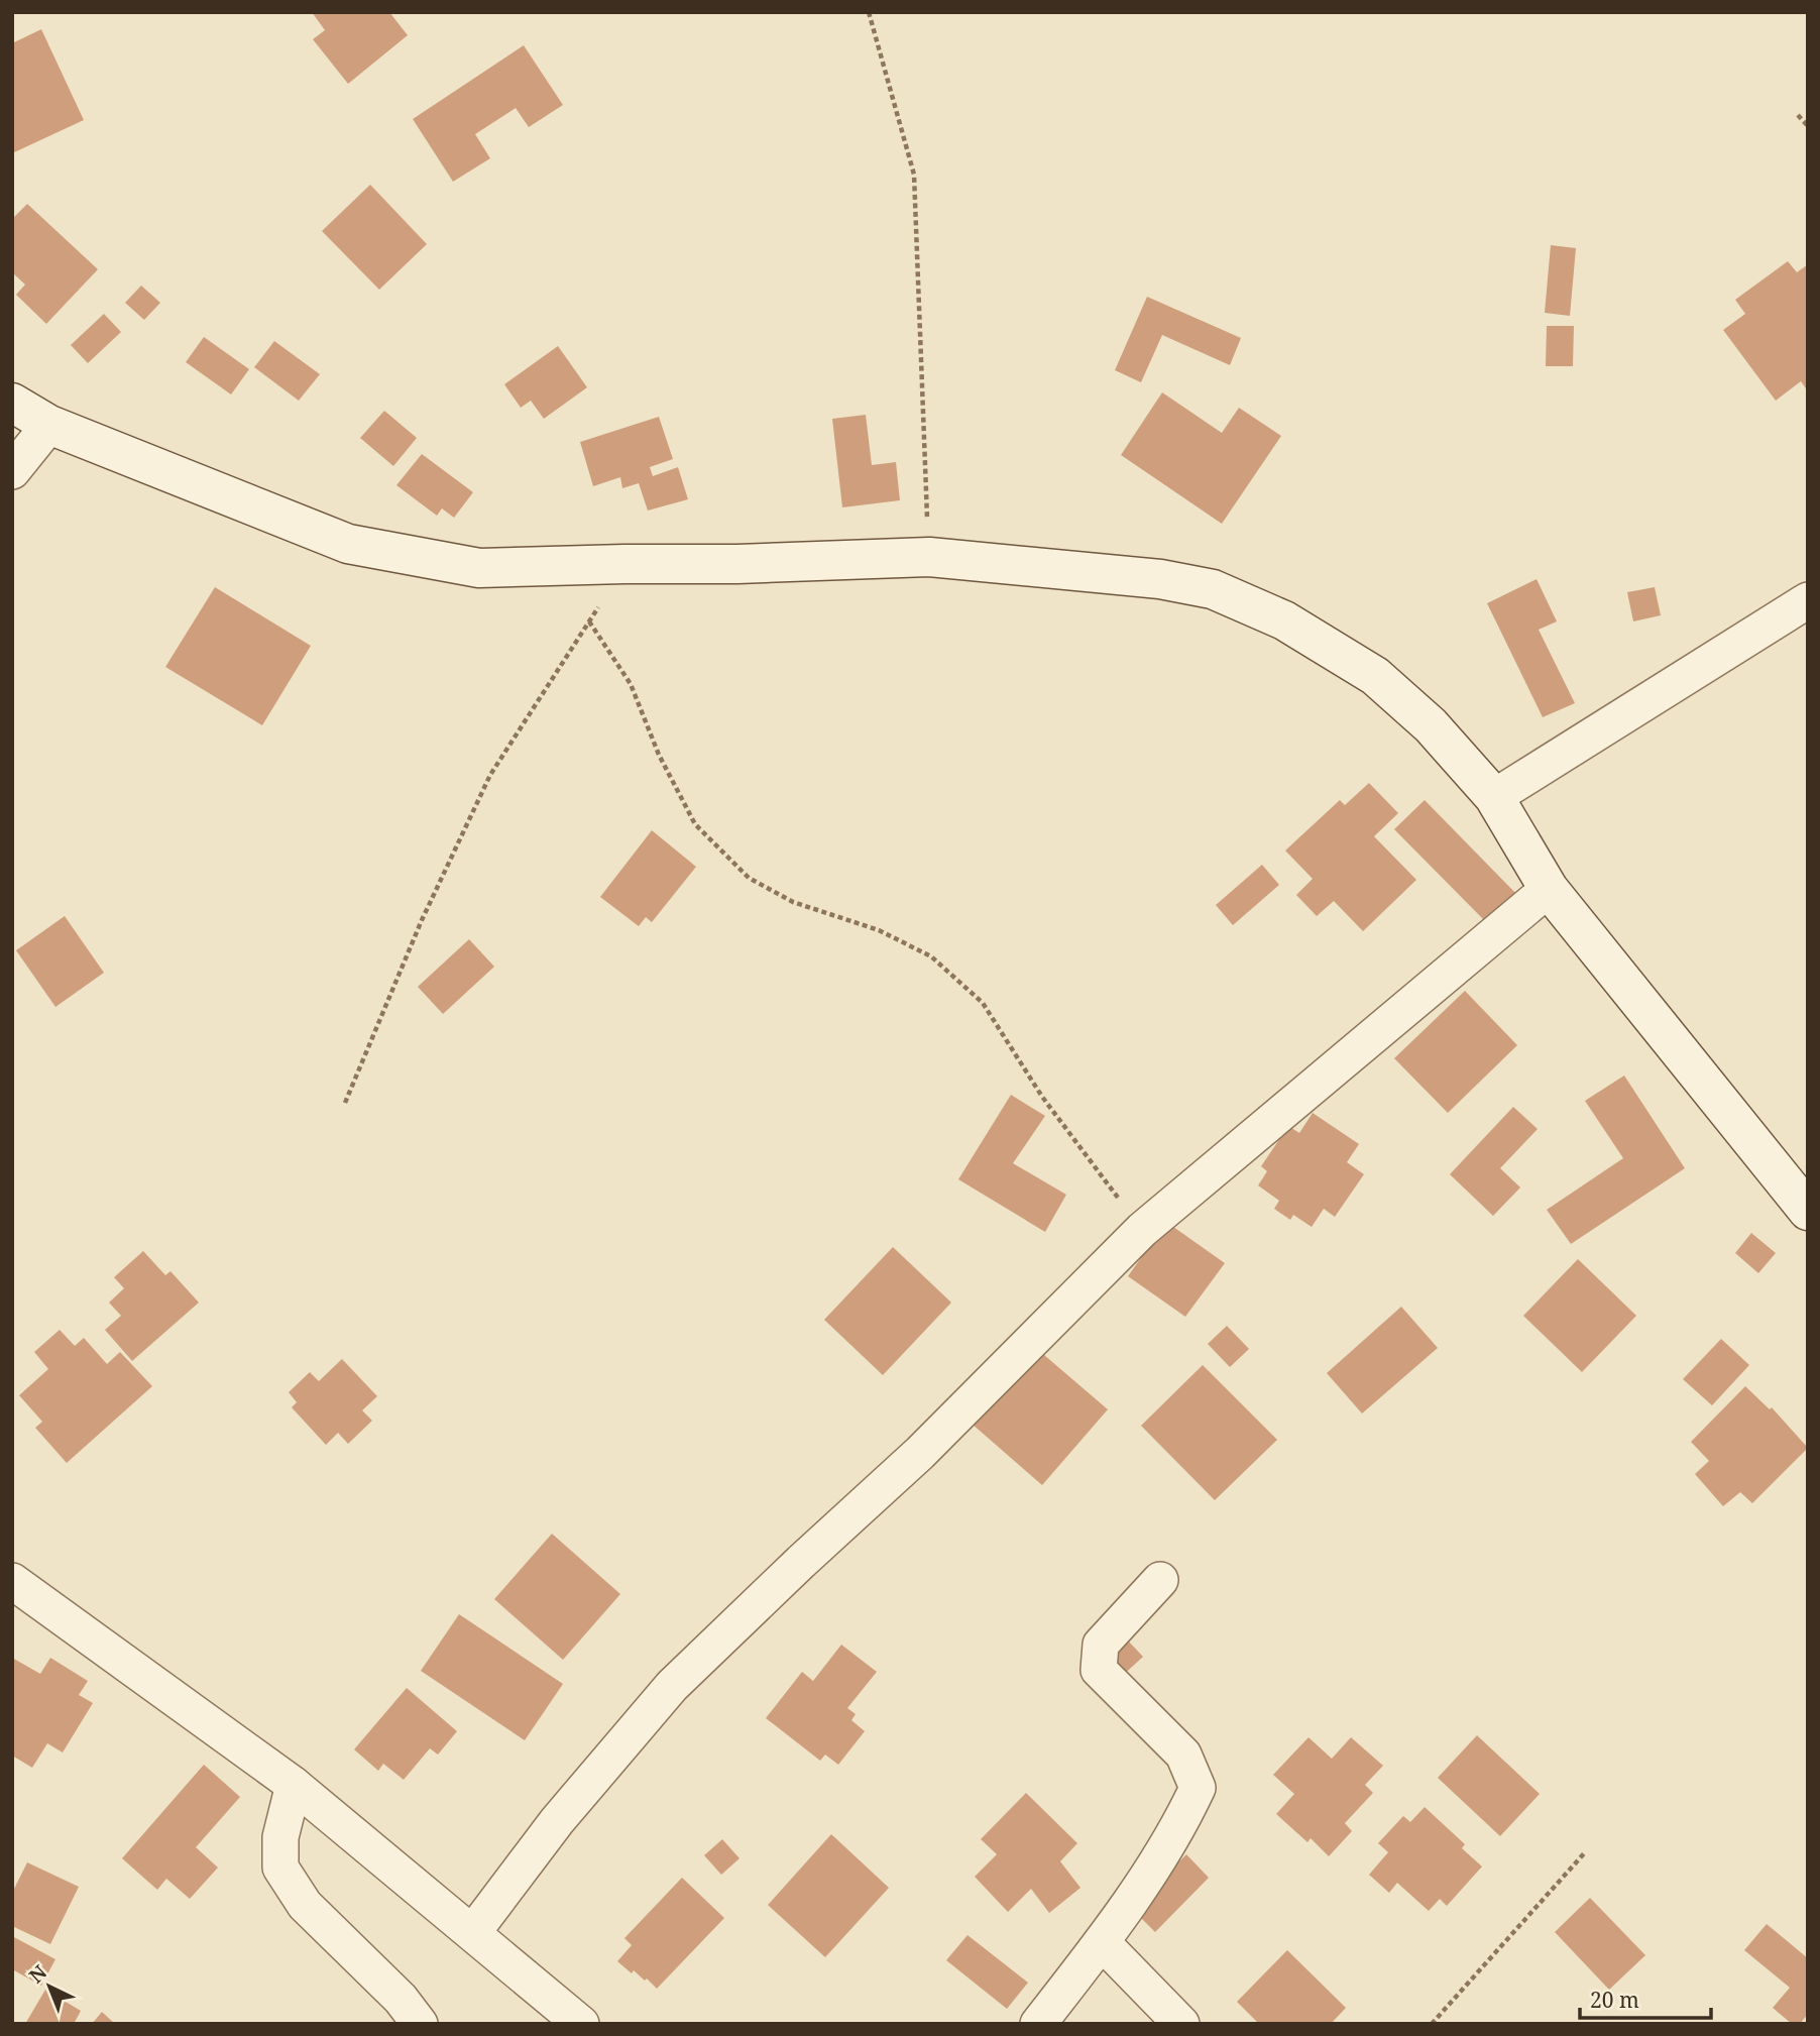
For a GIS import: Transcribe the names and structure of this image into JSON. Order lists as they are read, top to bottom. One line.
{"scale_bar":"20 m","north":"top left"}
